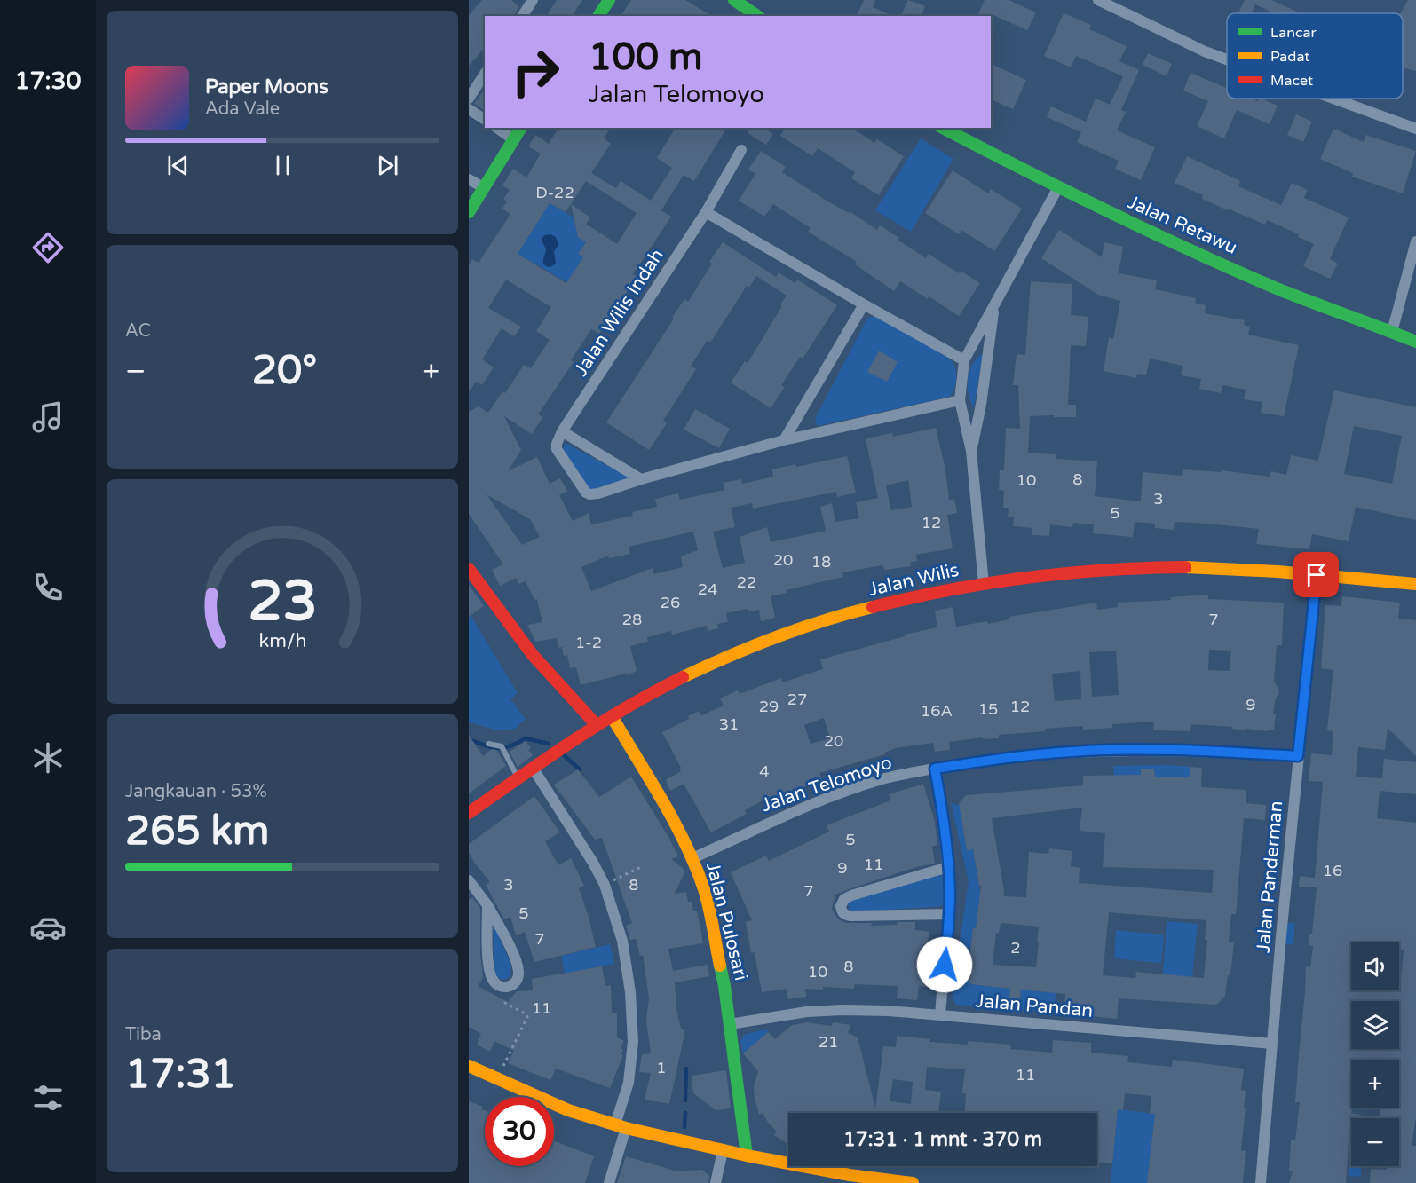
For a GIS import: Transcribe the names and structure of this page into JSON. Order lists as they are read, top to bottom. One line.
{"streets":{"main road":["Jalan Retawu","Jalan Wilis","Jalan Pulosari"],"street":["Jalan Wilis Indah","Jalan Telomoyo","Jalan Panderman","Jalan Pandan"]},"crossings":[["Jalan Wilis","Jalan Panderman"],["Jalan Wilis","Jalan Pulosari"],["Jalan Telomoyo","Jalan Panderman"],["Jalan Telomoyo","Jalan Pulosari"],["Jalan Panderman","Jalan Pandan"],["Jalan Pulosari","Jalan Pandan"]],"house_numbers":["D-22","8","10","3","5","12","20","18","22","24","26","28","7","1-2","27","9","29","12","15","16A","31","20","4","5","11","9","16","3","8","7","5","7","2","8","10","11","21","1","11"],"legend":["Lancar","Padat","Macet"],"page":{"tabs":"17:30","turn":["100 m","Jalan Telomoyo"],"song":["Paper Moons","Ada Vale"],"tile":["AC",["Jangkauan · 53%","265 km"],["Tiba","17:31"]],"heat":["−","20°","+"],"map_buttons":["+","−"],"limit":"30","trip":"17:31 · 1 mnt · 370 m","gauge":["23","km/h"]}}
